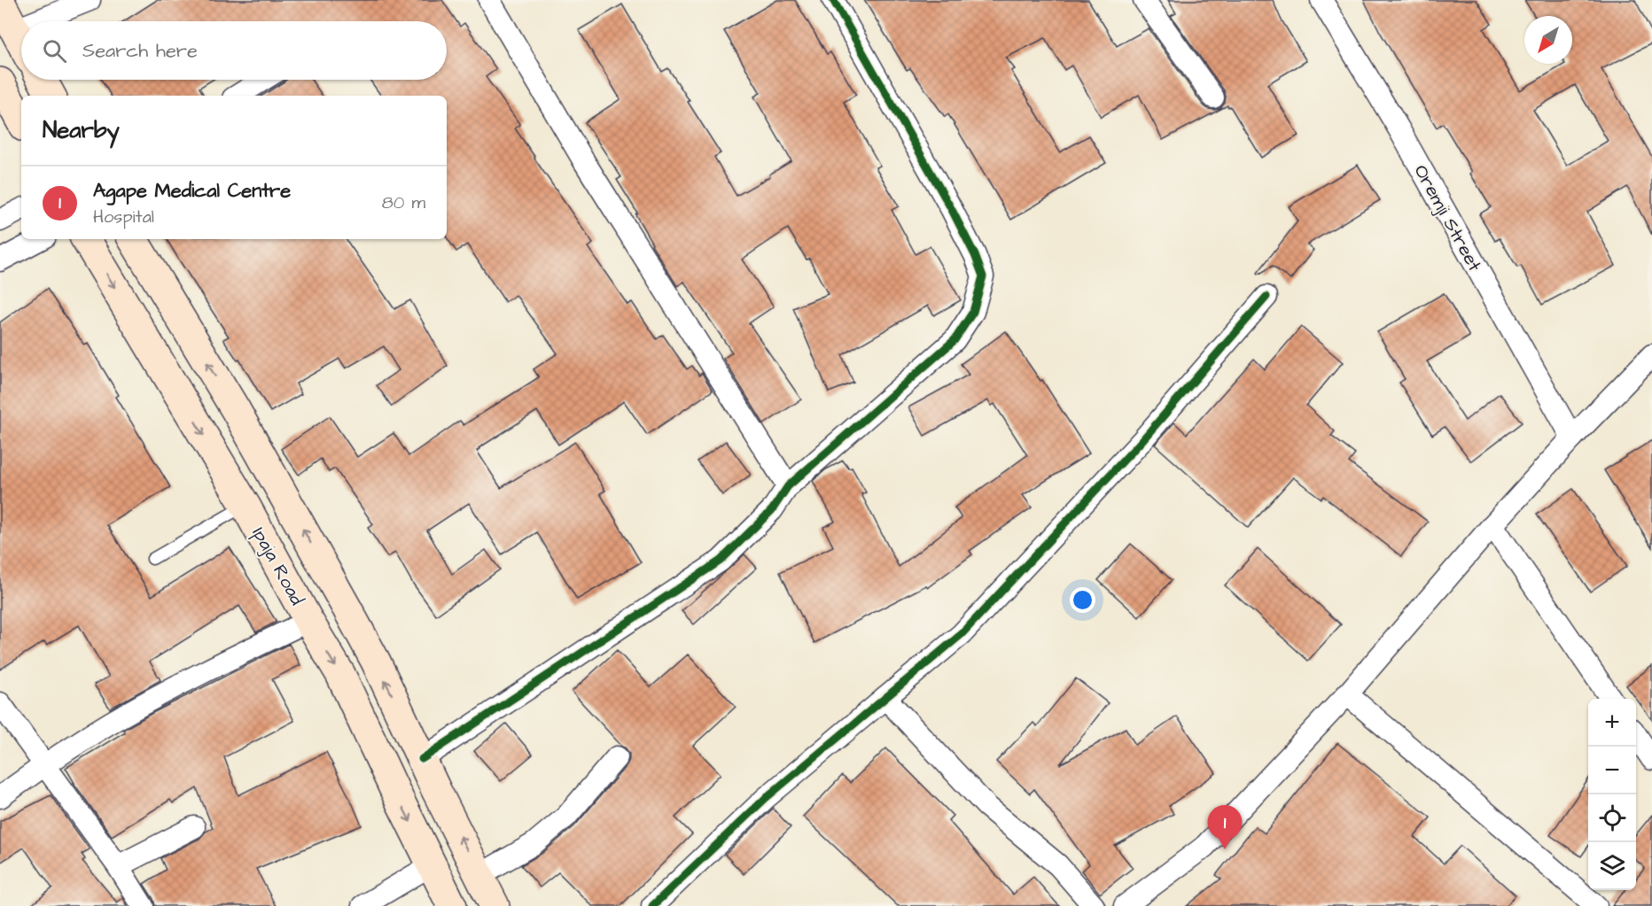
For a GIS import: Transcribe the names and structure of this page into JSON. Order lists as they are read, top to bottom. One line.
{"streets":{"main road":["Ipaja Road"],"street":["Oremji Street"]},"north":"bottom left","page":{"search":"Search here","heading":"Nearby","list":[{"mark":"1","name":"Agape Medical Centre","note":"Hospital","value":"80 m"}],"map_buttons":["+","−"],"pins":"1"}}
